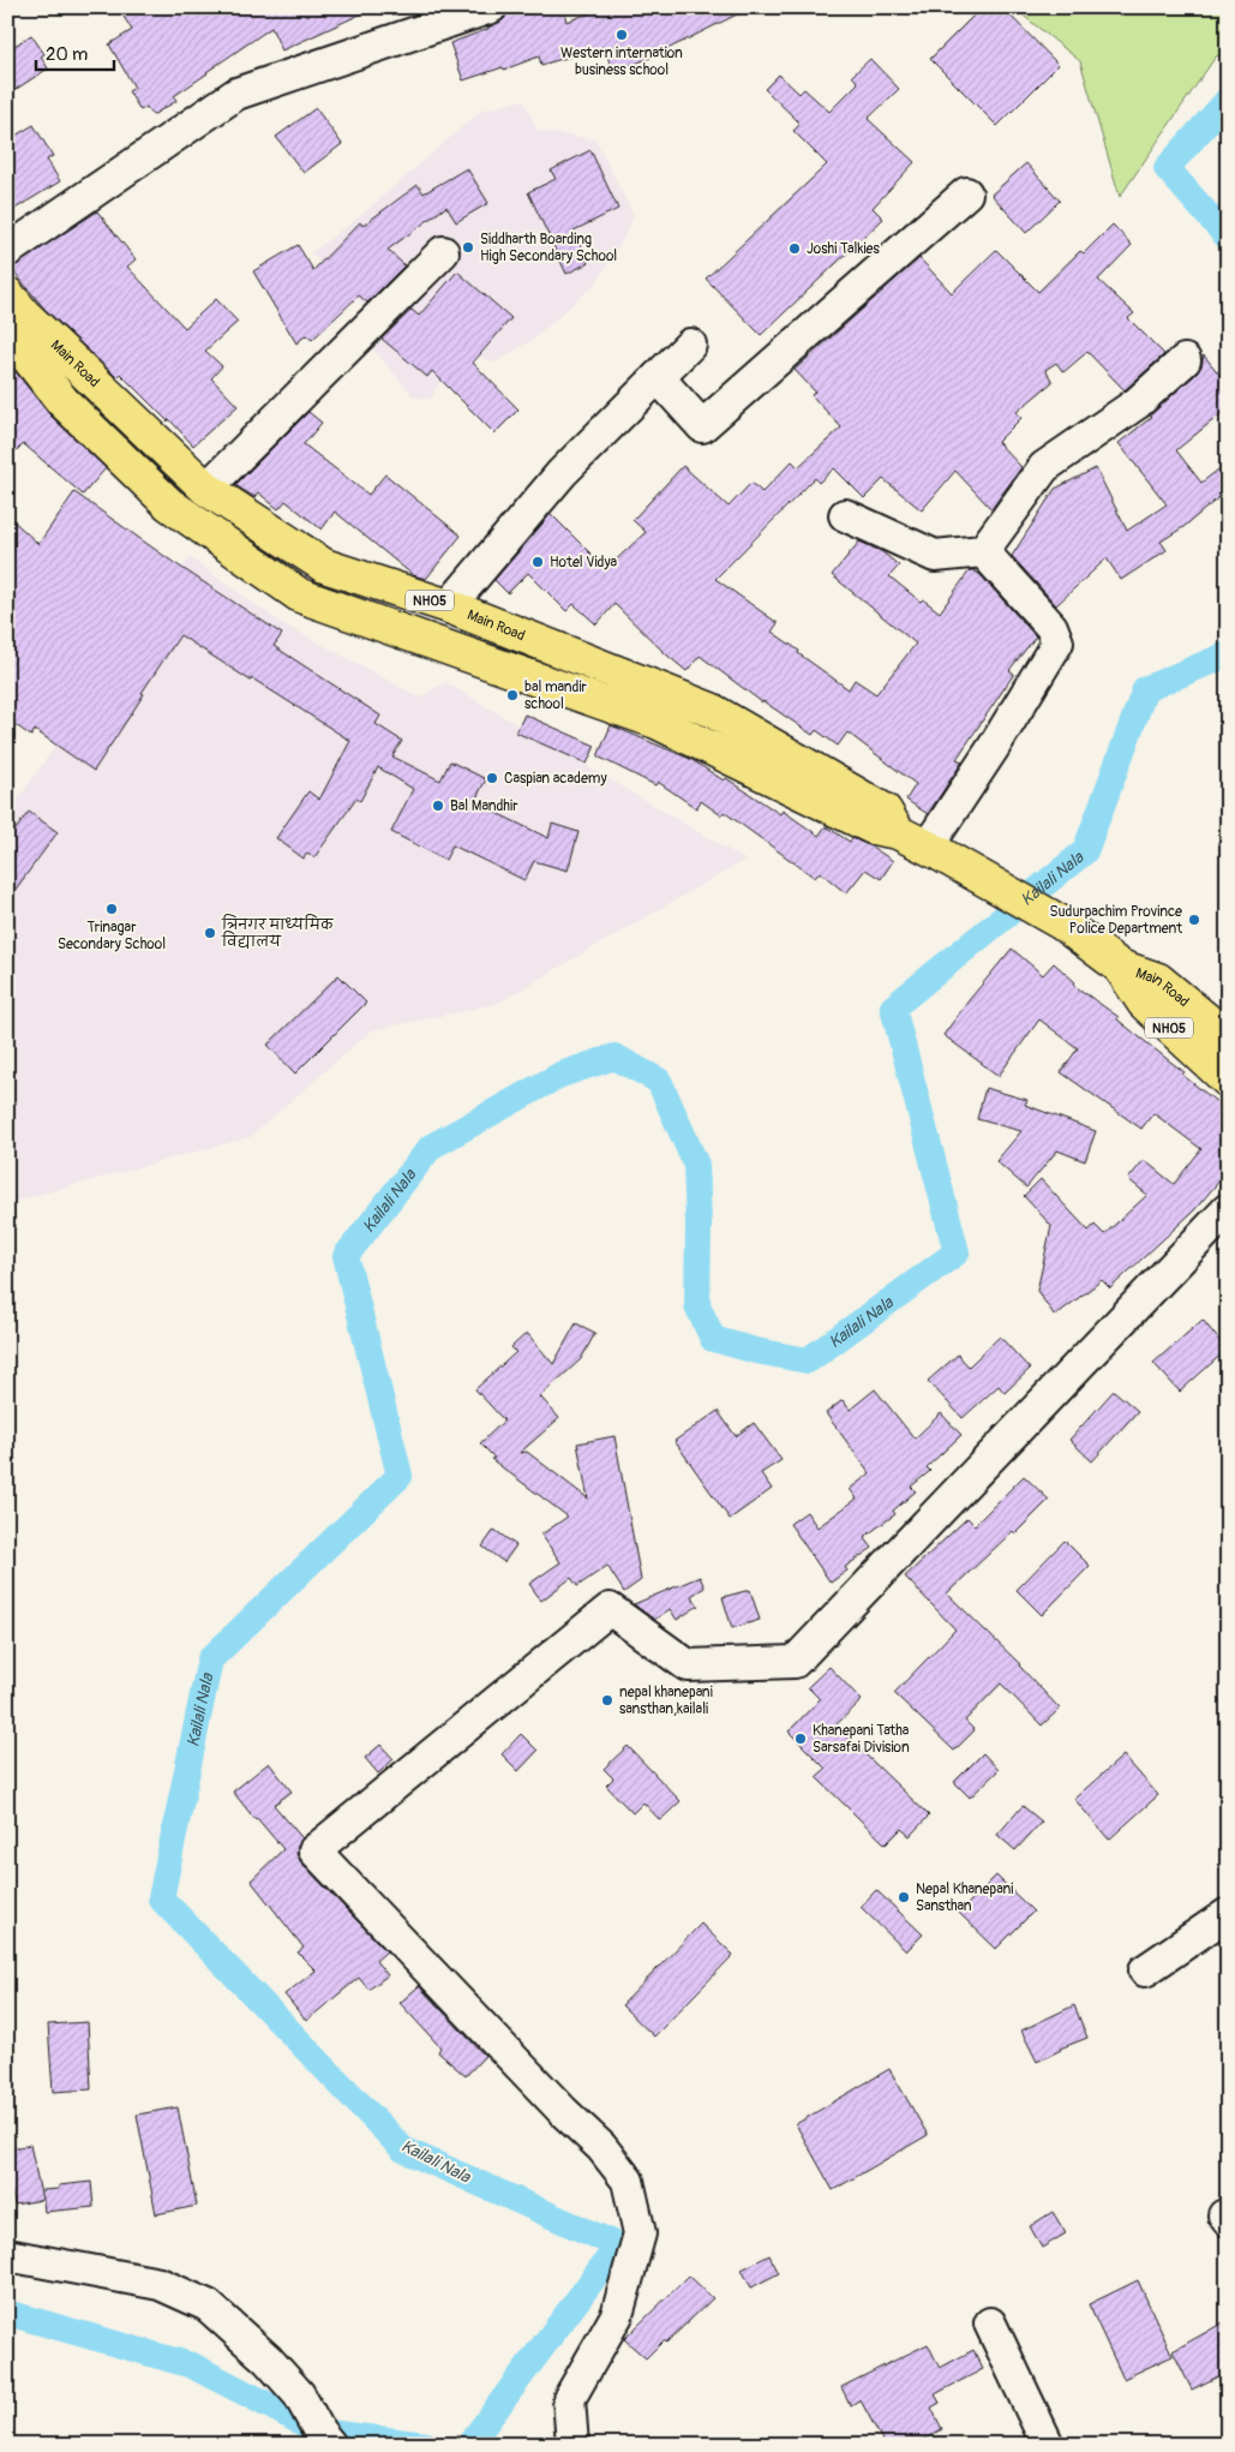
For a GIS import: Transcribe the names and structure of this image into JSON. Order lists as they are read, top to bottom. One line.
{"streets":{"main road":["Main Road","NH05"]},"water":["Kailali Nala"],"places":["Western internation business school","Siddharth Boarding High Secondary School","Joshi Talkies","Hotel Vidya","bal mandir school","Caspian academy","Bal Mandhir","Trinagar Secondary School","Sudurpachim Province Police Department","त्रिनगर माध्यमिक विद्यालय","nepal khanepani sansthan,kailali","Khanepani Tatha Sarsafai Division","Nepal Khanepani Sansthan"],"scale_bar":"20 m"}
